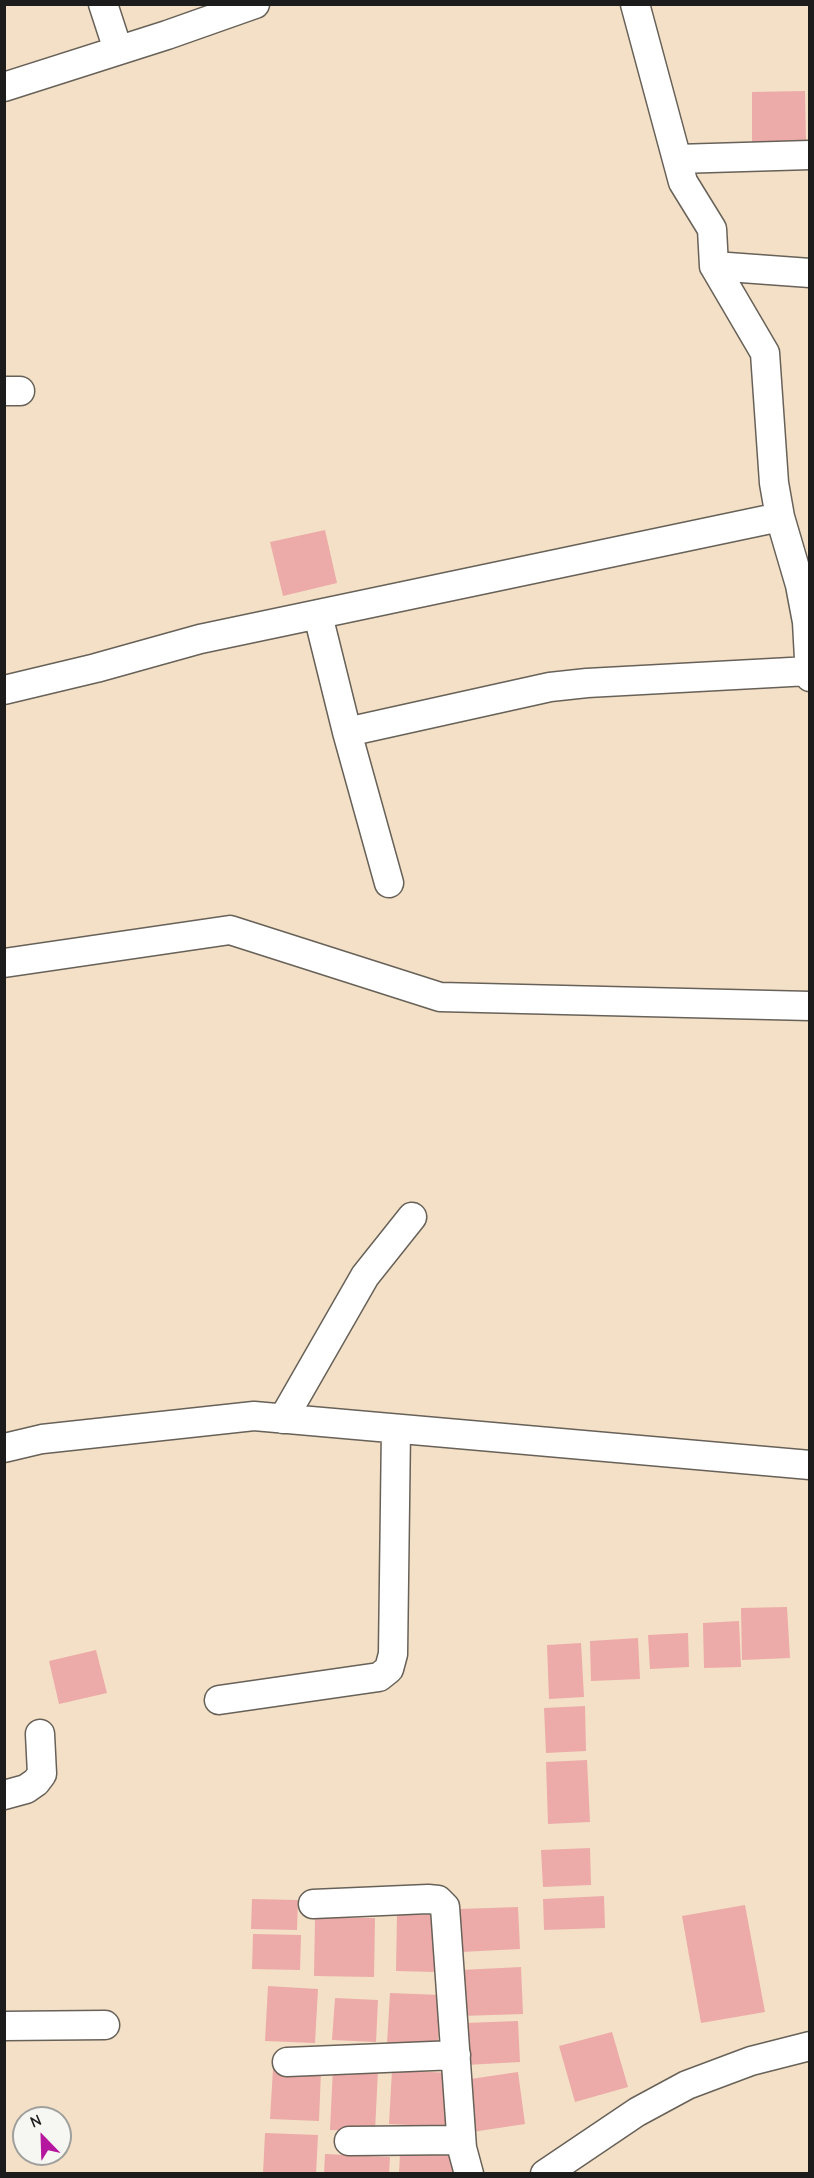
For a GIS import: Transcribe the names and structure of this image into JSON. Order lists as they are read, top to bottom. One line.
{"north":"top left"}
